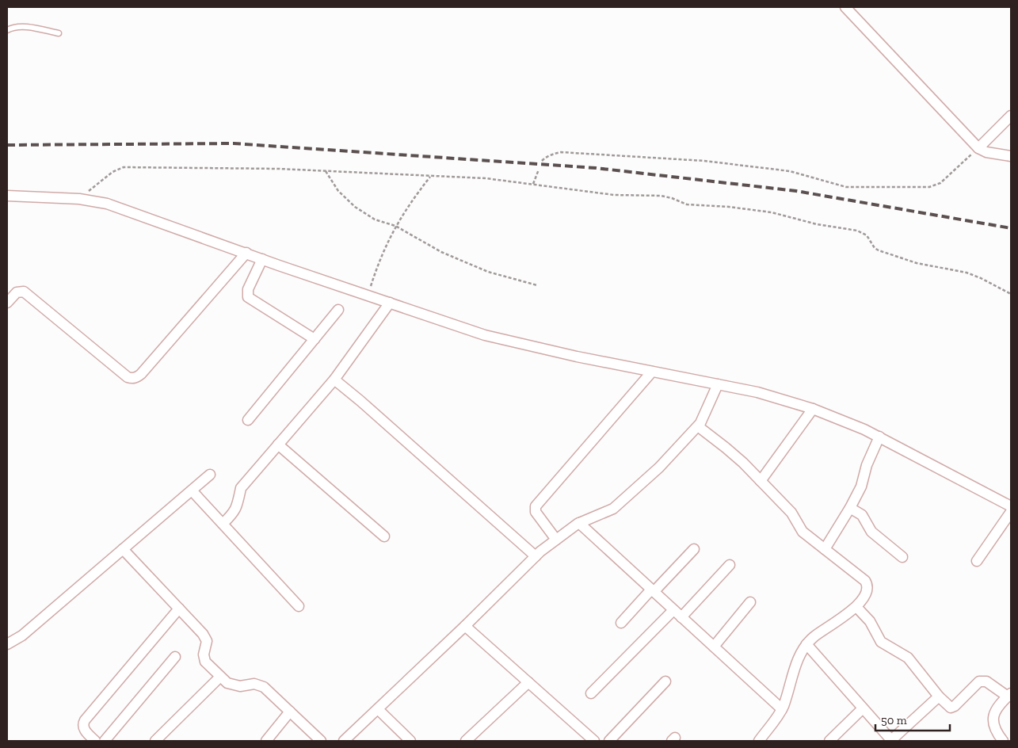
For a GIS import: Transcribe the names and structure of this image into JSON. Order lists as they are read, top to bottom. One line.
{"scale_bar":"50 m"}
